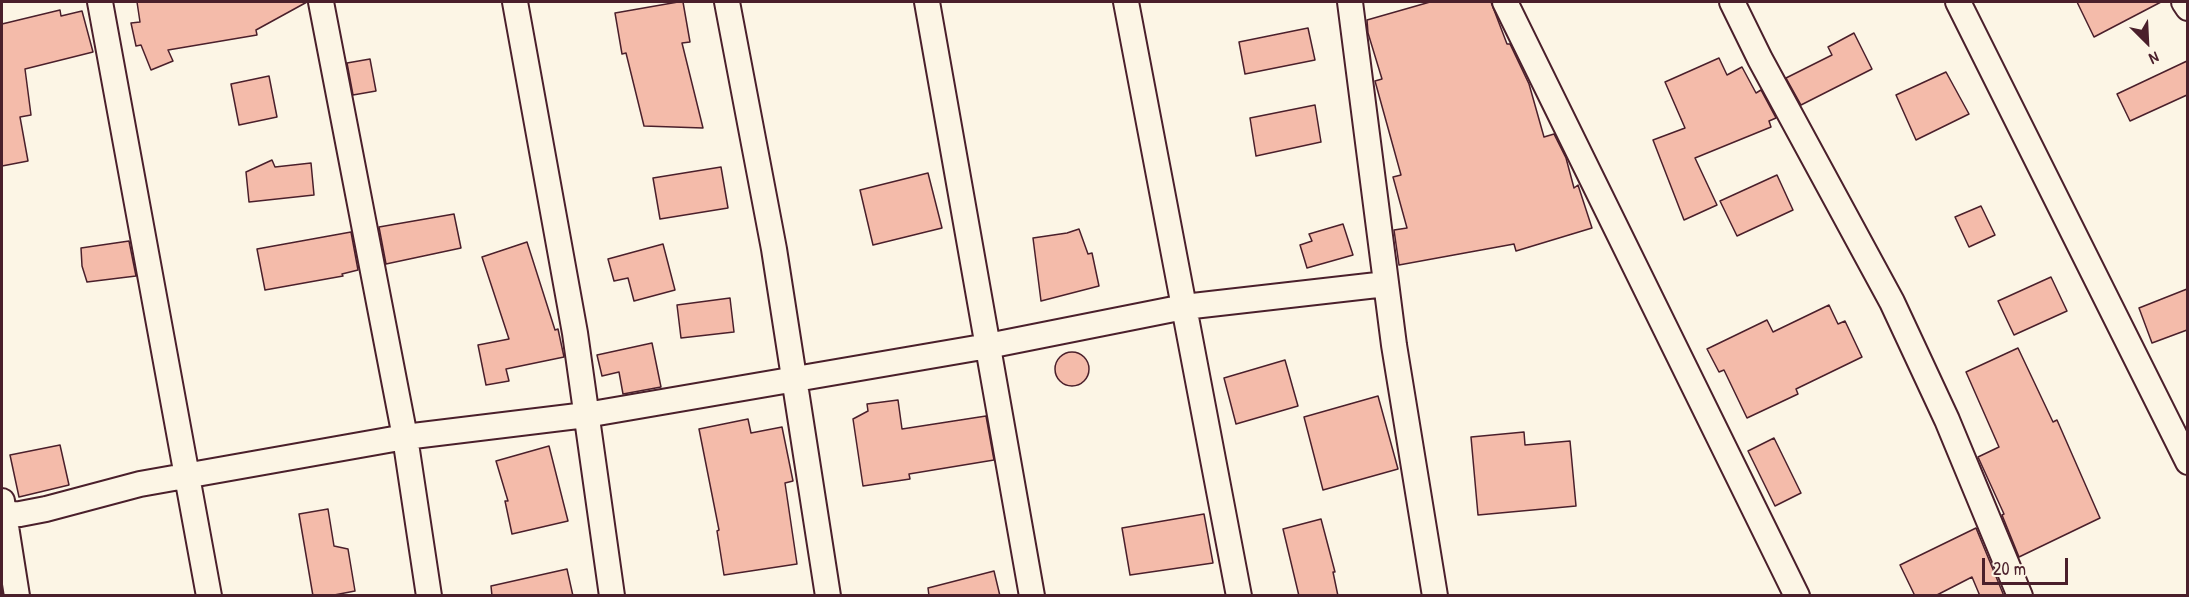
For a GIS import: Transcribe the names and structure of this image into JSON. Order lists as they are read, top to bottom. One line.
{"scale_bar":"20 m","north":"bottom right"}
